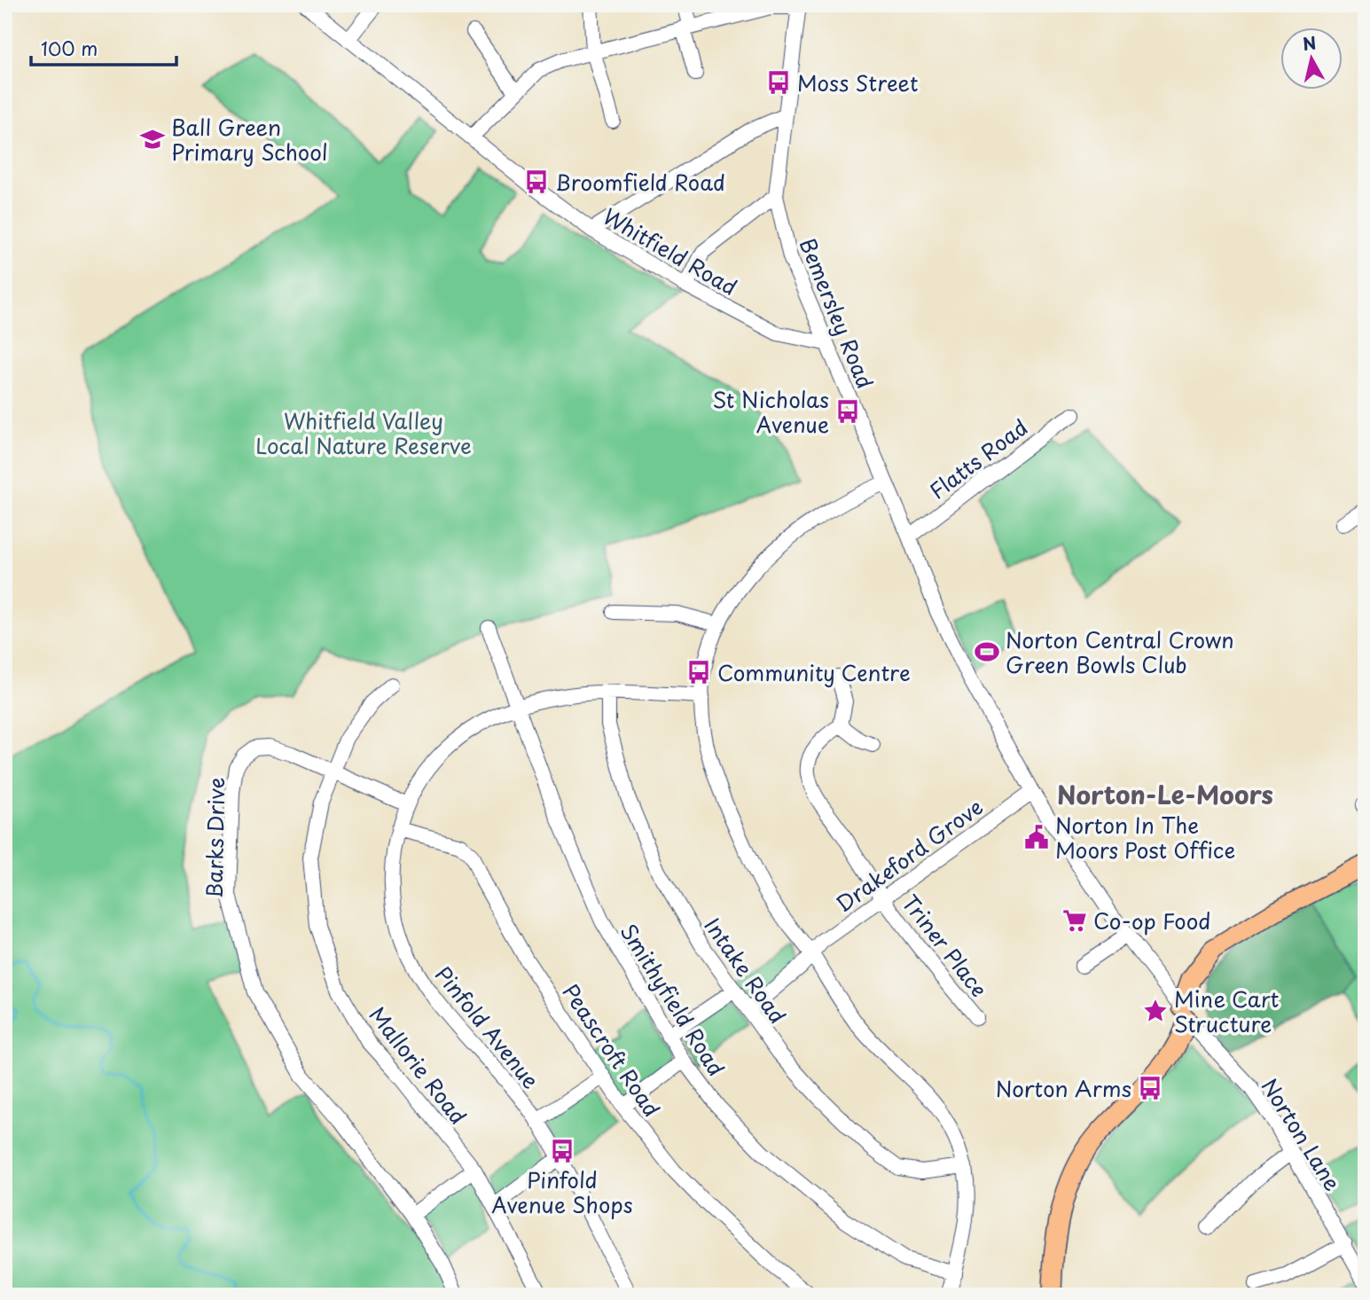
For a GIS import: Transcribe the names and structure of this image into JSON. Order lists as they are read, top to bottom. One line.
{"streets":{"street":["Whitfield Road","Bemersley Road","Flatts Road","Barks Drive","Drakeford Grove","Triner Place","Intake Road","Smithyfield Road","Pinfold Avenue","Peascroft Road","Mallorie Road","Norton Lane"]},"crossings":[["Whitfield Road","Bemersley Road"],["Bemersley Road","Flatts Road"],["Bemersley Road","Drakeford Grove"],["Bemersley Road","Norton Lane"],["Barks Drive","Pinfold Avenue"],["Barks Drive","Mallorie Road"],["Drakeford Grove","Triner Place"],["Drakeford Grove","Intake Road"],["Drakeford Grove","Norton Lane"],["Intake Road","Pinfold Avenue"],["Smithyfield Road","Pinfold Avenue"],["Pinfold Avenue","Peascroft Road"]],"districts":["Norton-Le-Moors"],"parks":["Whitfield Valley Local Nature Reserve"],"places":{"bus stop":["Moss Street","Broomfield Road","St Nicholas Avenue","Community Centre","Norton Arms","Pinfold Avenue Shops"],"school or university":["Ball Green Primary School"],"sports":["Norton Central Crown Green Bowls Club"],"public building":["Norton In The Moors Post Office"],"supermarket":["Co-op Food"],"place":["Mine Cart Structure"]},"scale_bar":"100 m","north":"top"}
